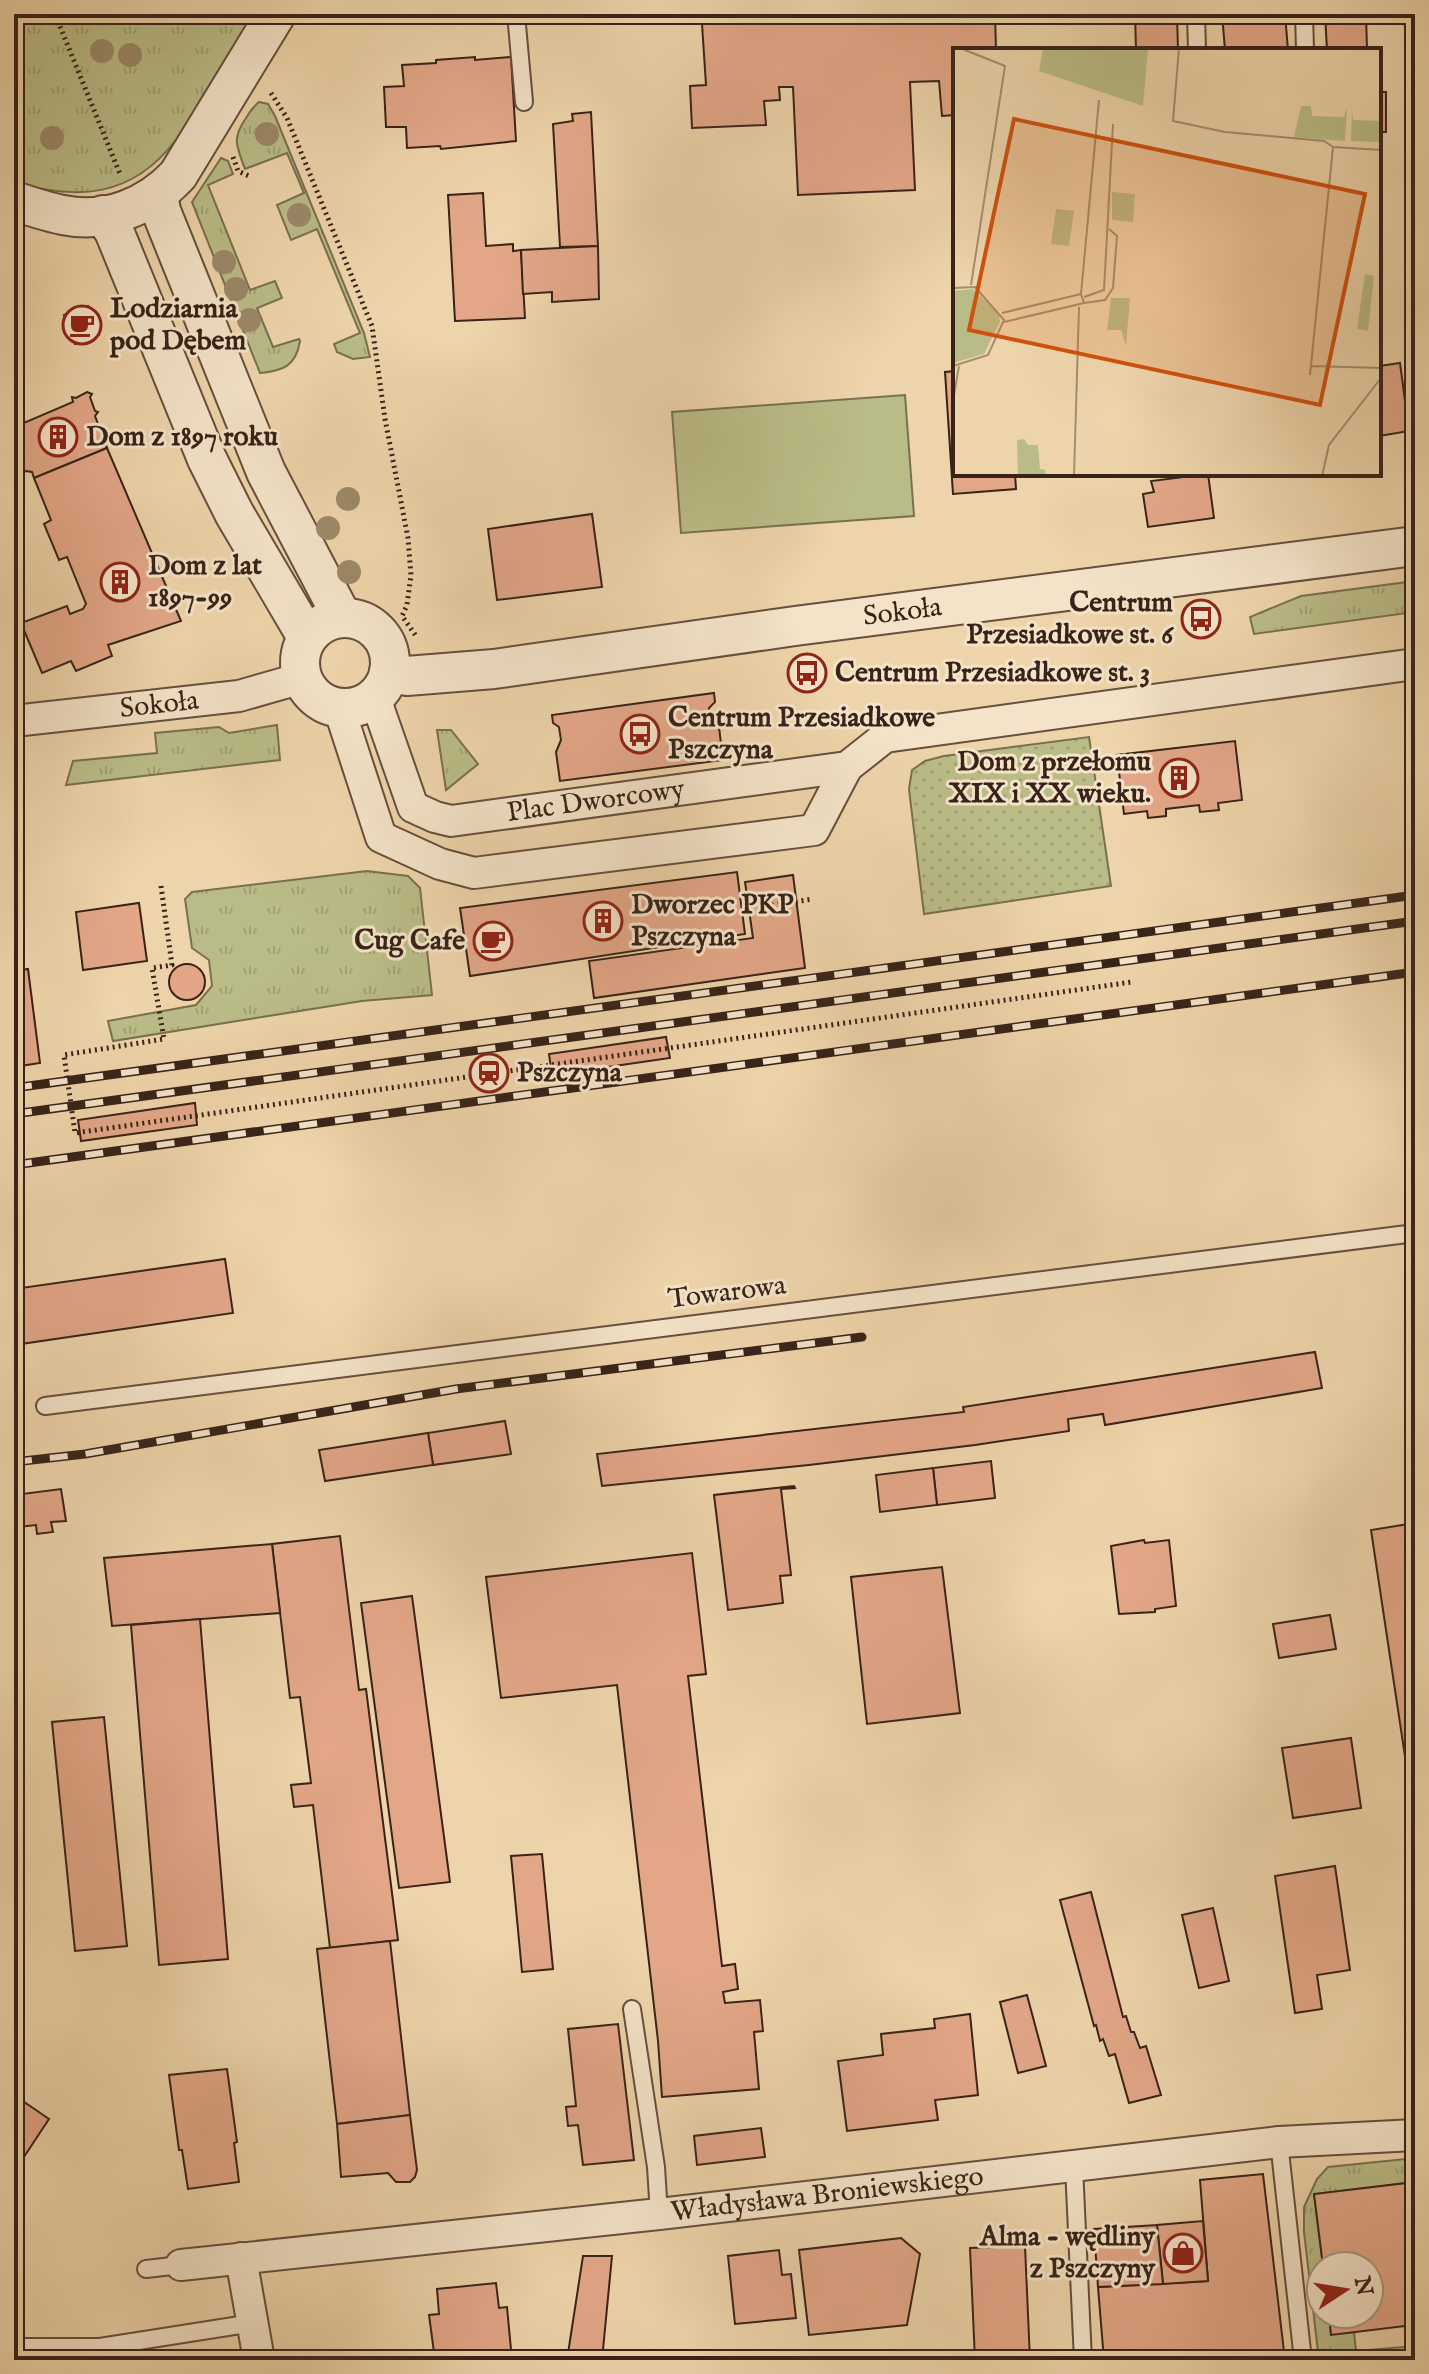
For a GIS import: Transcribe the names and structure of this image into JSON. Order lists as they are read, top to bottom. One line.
{"streets":{"street":["Sokoła","Plac Dworcowy","Władysława Broniewskiego"],"lane":["Towarowa"]},"crossings":[["Sokoła","Plac Dworcowy"]],"places":{"cafe":["Lodziarnia pod Dębem","Cug Cafe"],"building":["Dom z 1897 roku","Dom z lat 1897-99","Dom z przełomu XIX i XX wieku.","Dworzec PKP Pszczyna"],"bus stop":["Centrum Przesiadkowe st. 6","Centrum Przesiadkowe st. 3","Centrum Przesiadkowe Pszczyna"],"station":["Pszczyna"],"shop":["Alma - wędliny z Pszczyny"]},"north":"right"}
